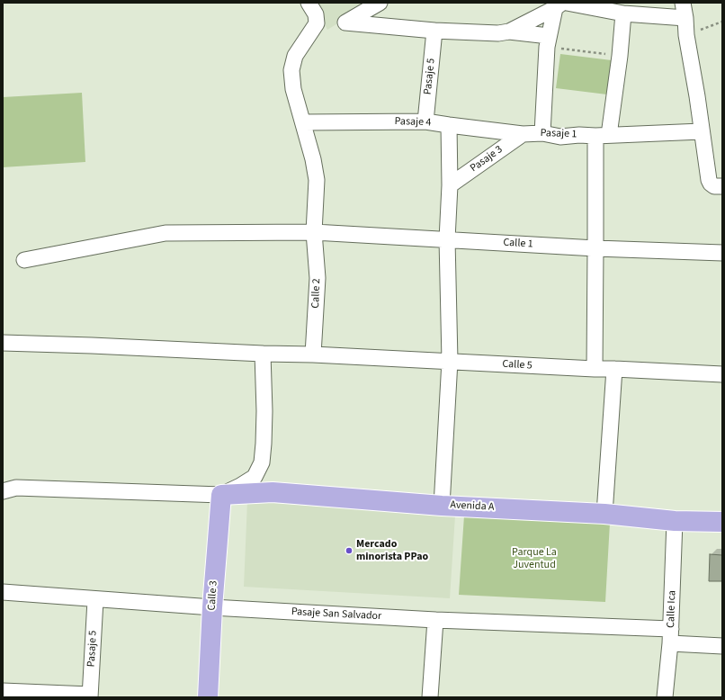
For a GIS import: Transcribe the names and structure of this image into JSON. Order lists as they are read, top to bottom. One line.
{"streets":{"main road":["Avenida A","Calle 3"],"street":["Pasaje 5","Pasaje 4","Pasaje 1","Pasaje 3","Calle 1","Calle 2","Calle 5","Calle Ica","Pasaje San Salvador"]},"crossings":[["Pasaje 5","Pasaje 4"],["Pasaje 5","Pasaje San Salvador"],["Pasaje 4","Pasaje 1"],["Pasaje 4","Pasaje 3"],["Pasaje 4","Calle 2"],["Pasaje 1","Pasaje 3"],["Calle 1","Calle 2"],["Calle 2","Calle 5"],["Avenida A","Calle 3"],["Avenida A","Calle Ica"],["Calle 3","Pasaje San Salvador"],["Calle Ica","Pasaje San Salvador"]],"parks":["Parque La Juventud"],"places":["Mercado minorista PPao"]}
